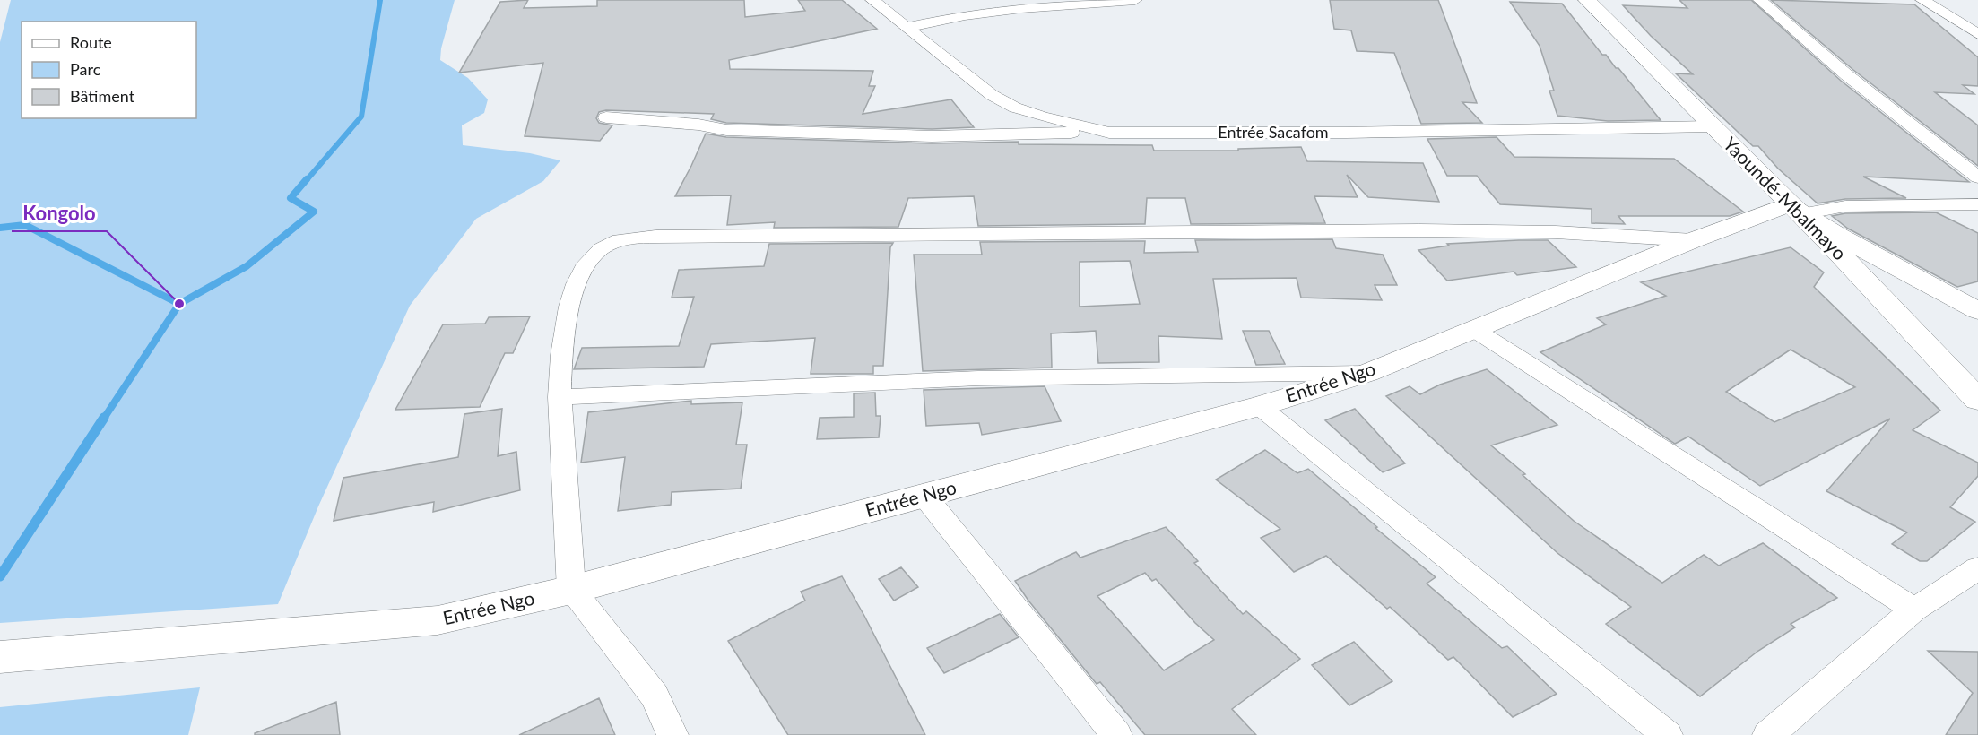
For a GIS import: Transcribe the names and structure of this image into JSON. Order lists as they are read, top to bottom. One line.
{"streets":{"highway":["Yaoundé-Mbalmayo"],"street":["Entrée Sacafom","Entrée Ngo"]},"crossings":[["Entrée Sacafom","Yaoundé-Mbalmayo"],["Yaoundé-Mbalmayo","Entrée Ngo"]],"places":["Kongolo"],"legend":["Route","Parc","Bâtiment"]}
